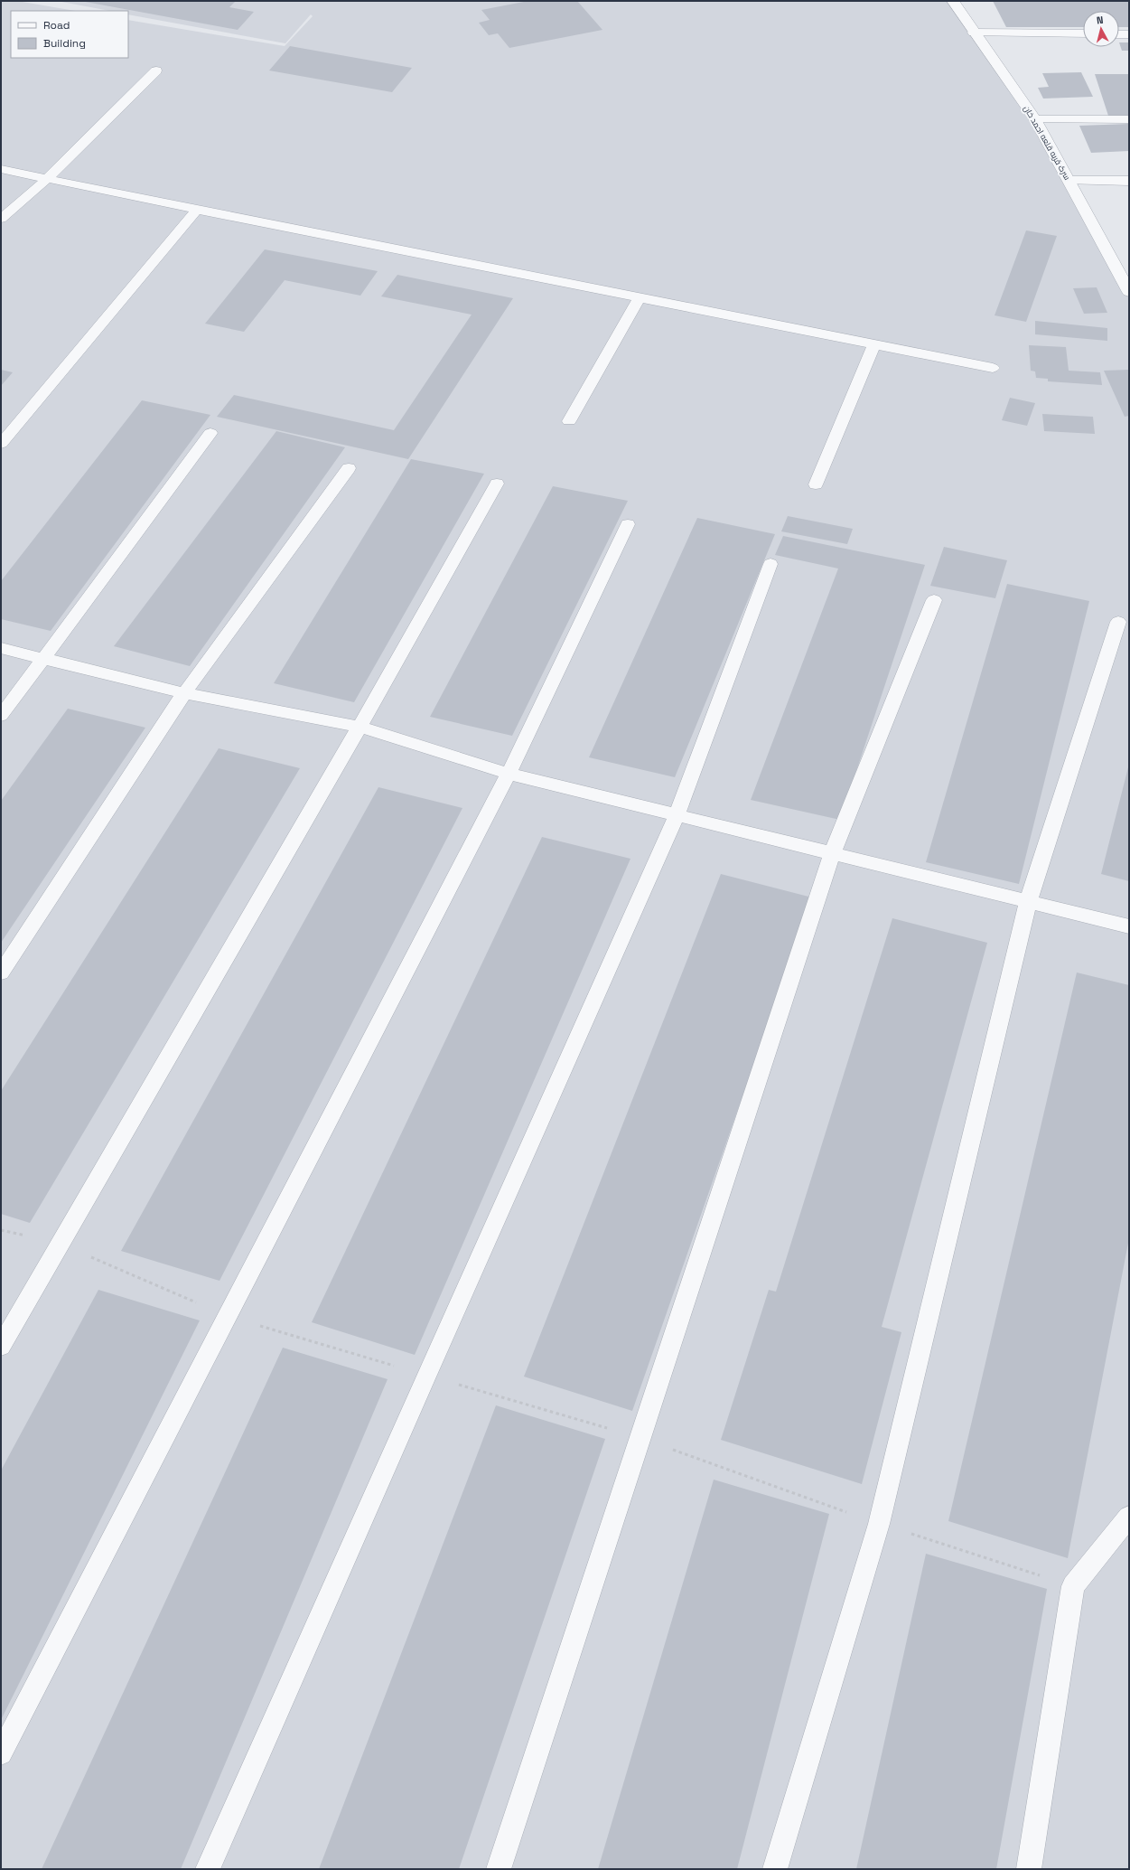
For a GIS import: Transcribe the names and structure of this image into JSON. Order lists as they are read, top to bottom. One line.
{"streets":{"street":["سرک قریه قلعه احمد خان"]},"legend":["Road","Building"],"north":"top"}
